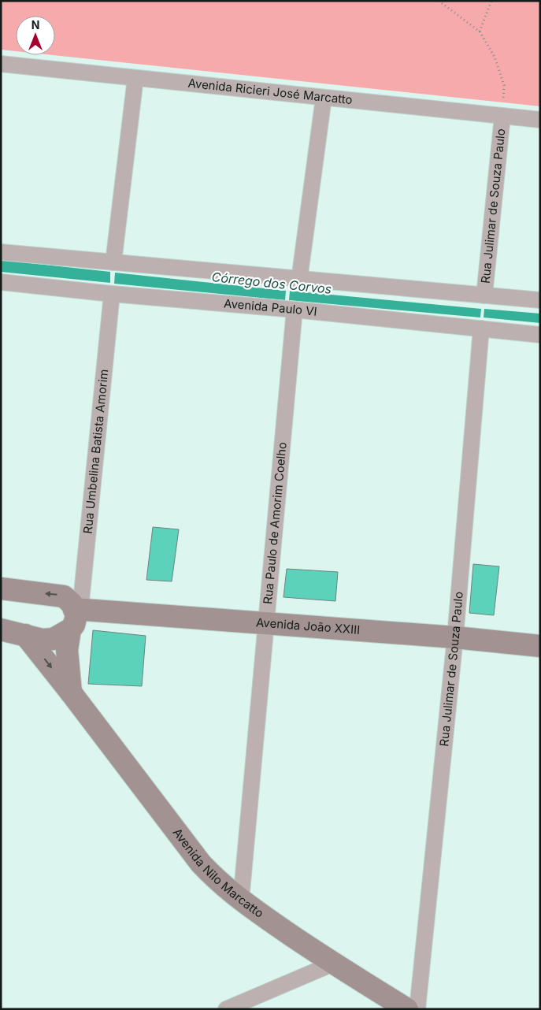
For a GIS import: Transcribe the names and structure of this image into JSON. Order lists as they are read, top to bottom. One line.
{"streets":{"street":["Avenida Ricieri José Marcatto","Rua Julimar de Souza Paulo","Avenida Paulo VI","Rua Umbelina Batista Amorim","Rua Paulo de Amorim Coelho","Avenida João XXIII","Avenida Nilo Marcatto"]},"crossings":[["Avenida Ricieri José Marcatto","Rua Julimar de Souza Paulo"],["Rua Julimar de Souza Paulo","Avenida Paulo VI"],["Rua Julimar de Souza Paulo","Avenida João XXIII"],["Avenida Paulo VI","Rua Umbelina Batista Amorim"],["Avenida Paulo VI","Rua Paulo de Amorim Coelho"],["Rua Umbelina Batista Amorim","Avenida João XXIII"],["Rua Paulo de Amorim Coelho","Avenida João XXIII"],["Rua Paulo de Amorim Coelho","Avenida Nilo Marcatto"]],"water":["Córrego dos Corvos"],"north":"top"}
